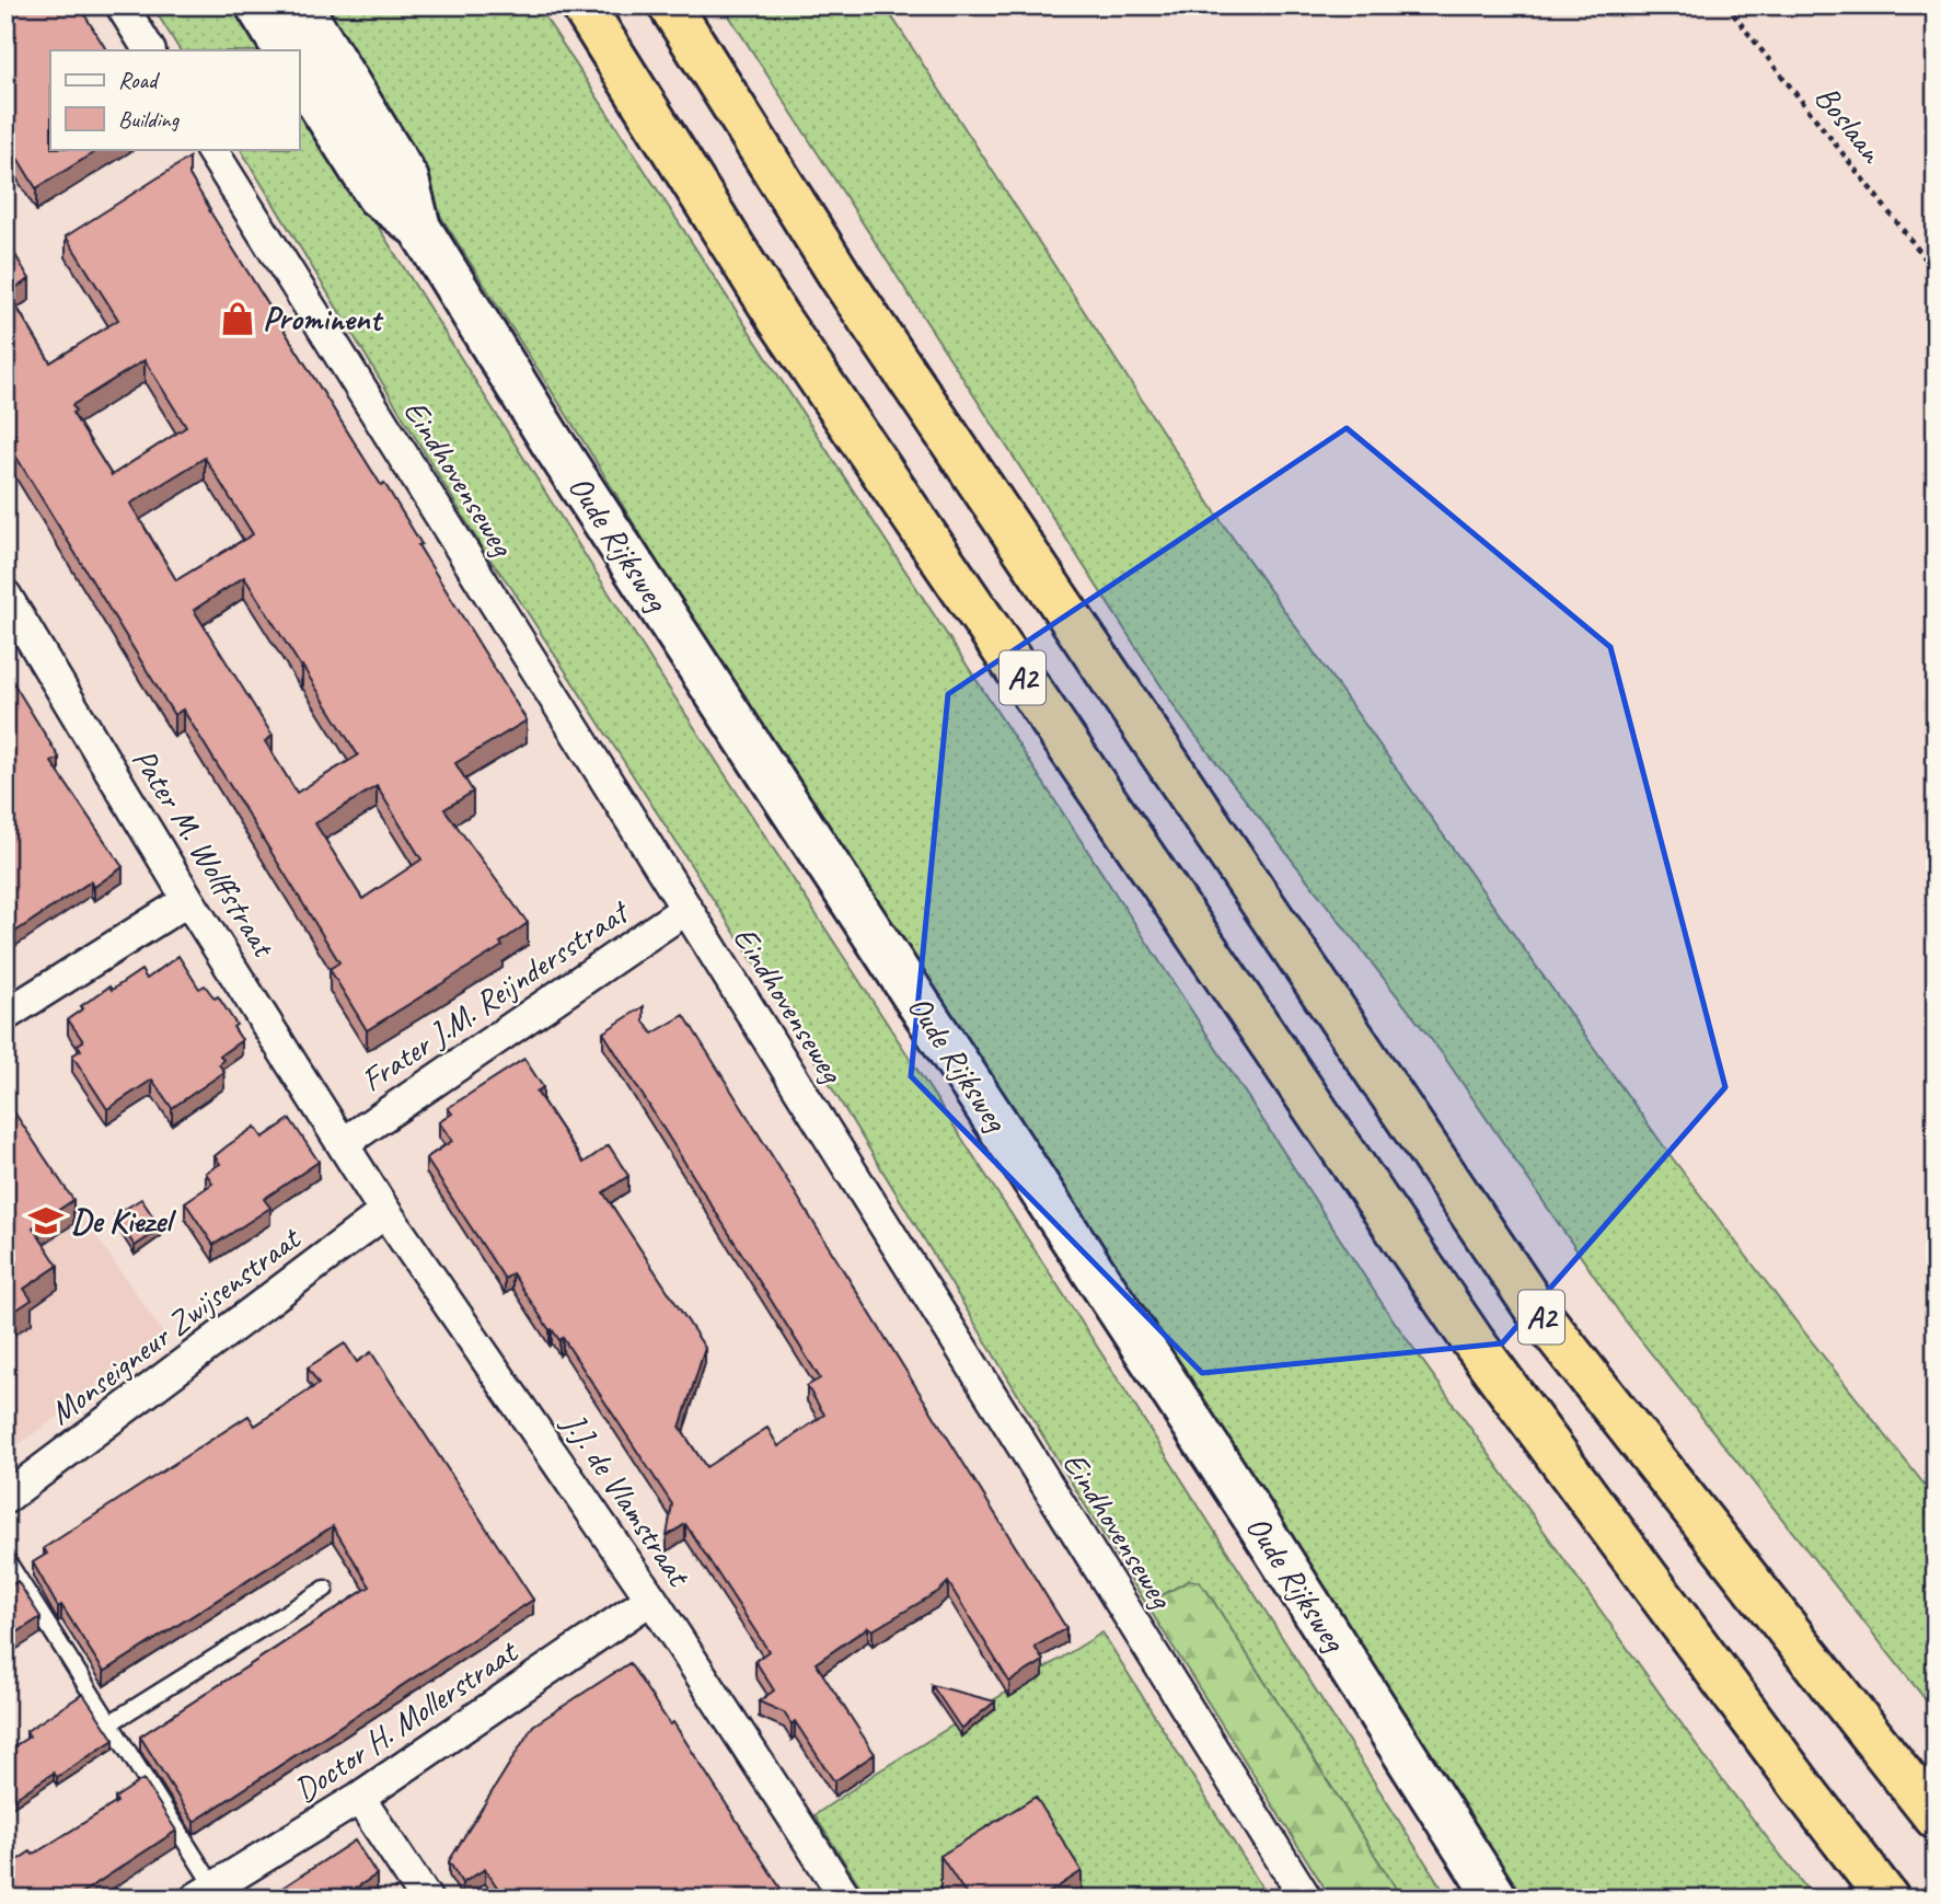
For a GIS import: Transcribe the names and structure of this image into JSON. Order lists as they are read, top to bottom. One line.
{"streets":{"highway":["A2"],"main road":["Oude Rijksweg"],"street":["Eindhovenseweg","Pater M. Wolffstraat","Frater J.M. Reijndersstraat","Monseigneur Zwijsenstraat","J.J. de Vlamstraat","Doctor H. Mollerstraat"],"path":["Boslaan"]},"crossings":[["Eindhovenseweg","Frater J.M. Reijndersstraat"],["Pater M. Wolffstraat","Frater J.M. Reijndersstraat"],["Pater M. Wolffstraat","J.J. de Vlamstraat"],["Frater J.M. Reijndersstraat","J.J. de Vlamstraat"],["Monseigneur Zwijsenstraat","J.J. de Vlamstraat"],["J.J. de Vlamstraat","Doctor H. Mollerstraat"]],"places":{"shop":["Prominent"],"school or university":["De Kiezel"]},"legend":["Road","Building"]}
